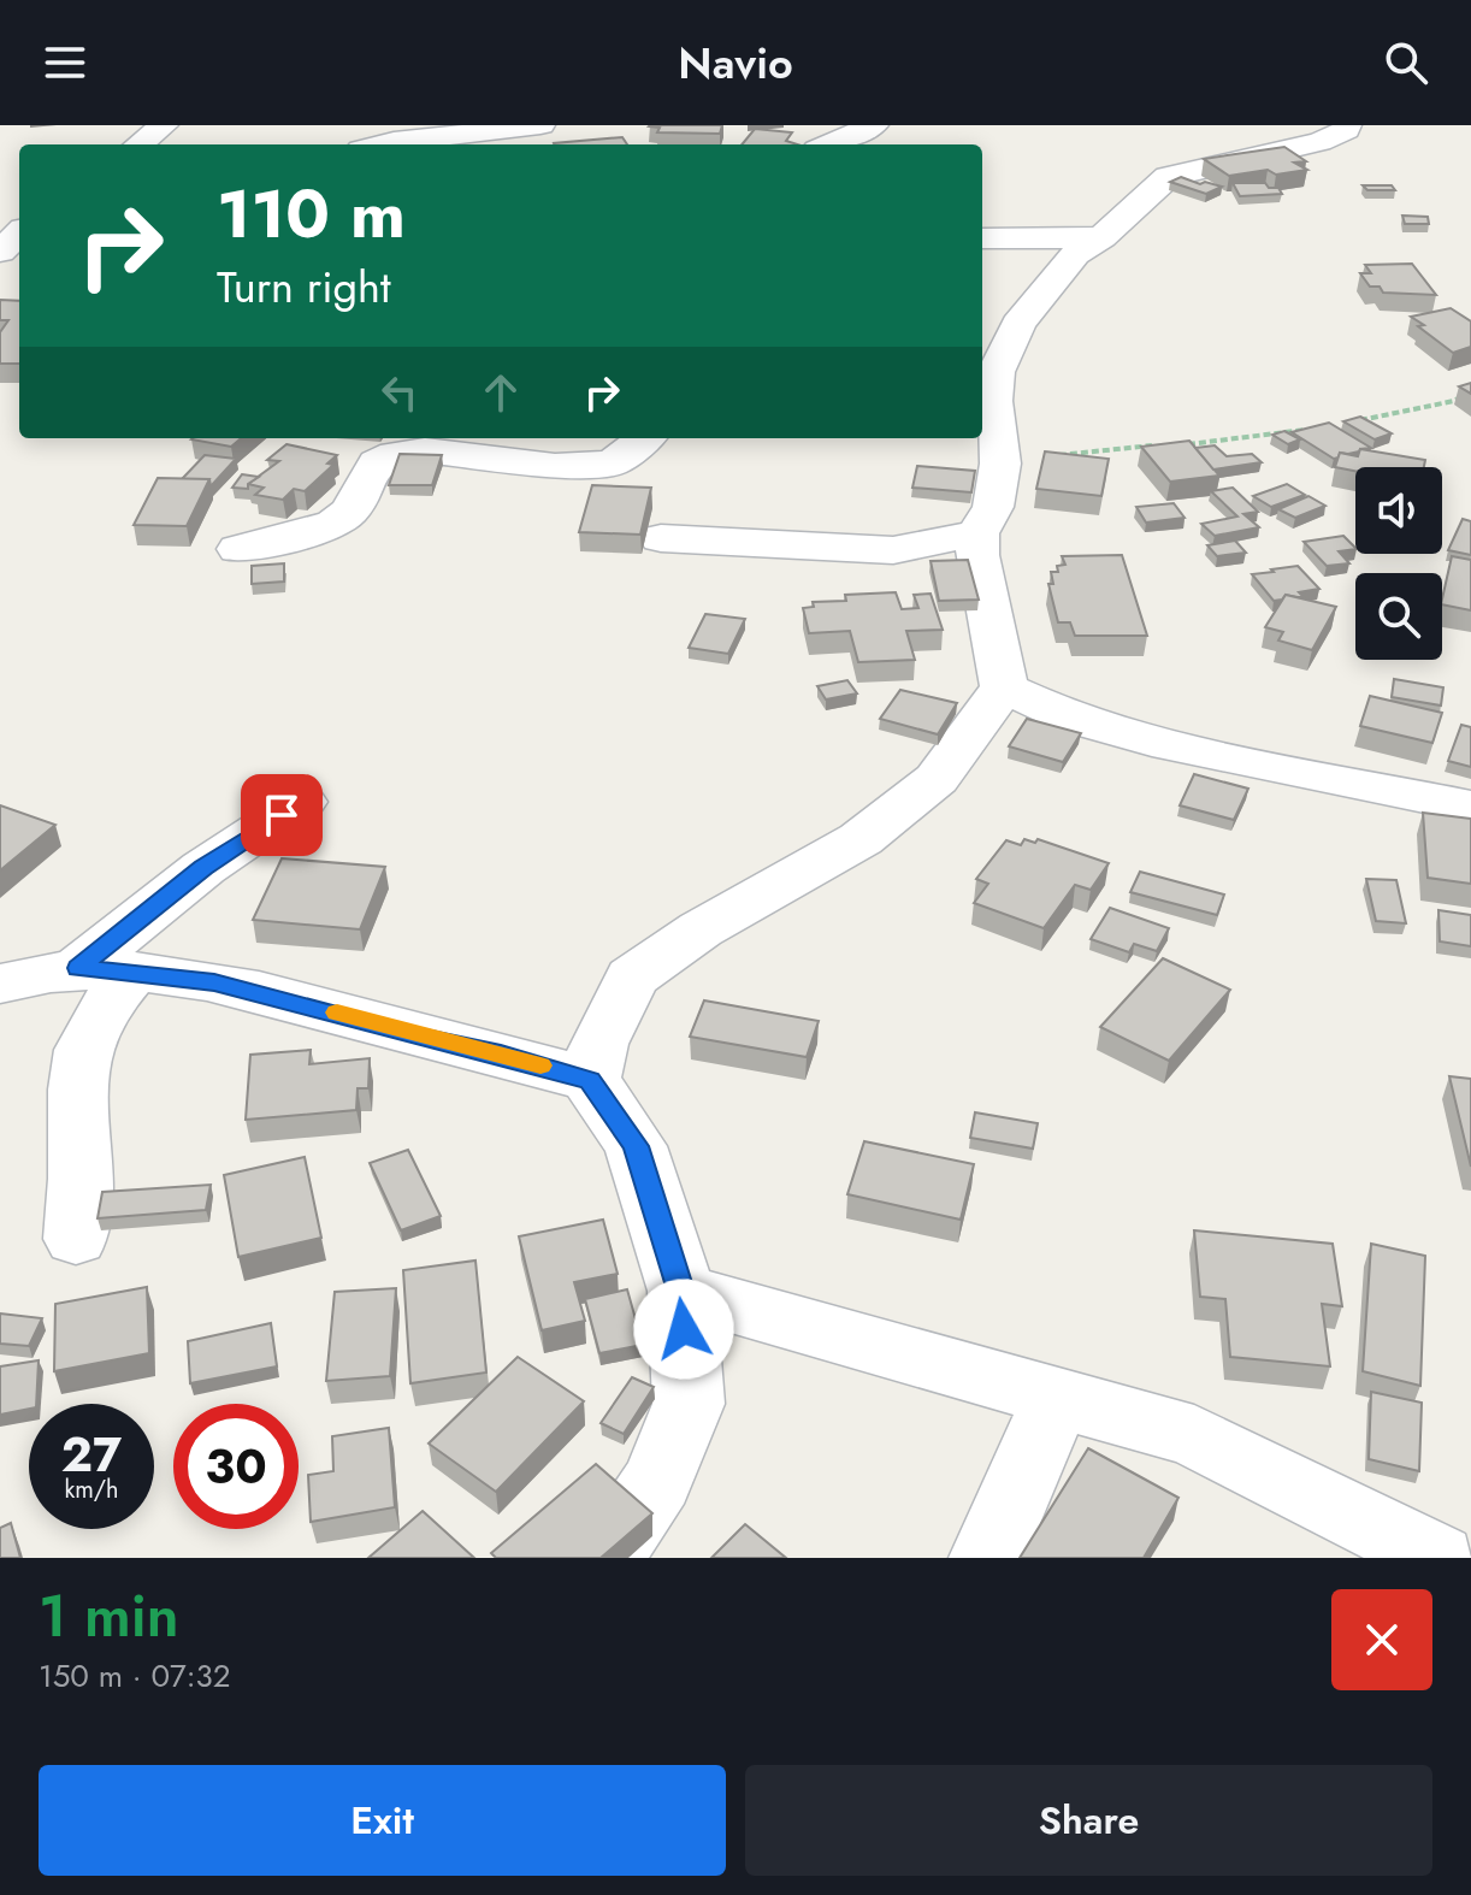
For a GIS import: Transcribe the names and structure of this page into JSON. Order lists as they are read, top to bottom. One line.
{"page":{"header":"Navio","turn":["110 m","Turn right"],"speed":"27 km/h","limit":"30","heading":["1 min","150 m · 07:32"],"buttons":["Exit","Share"]}}
